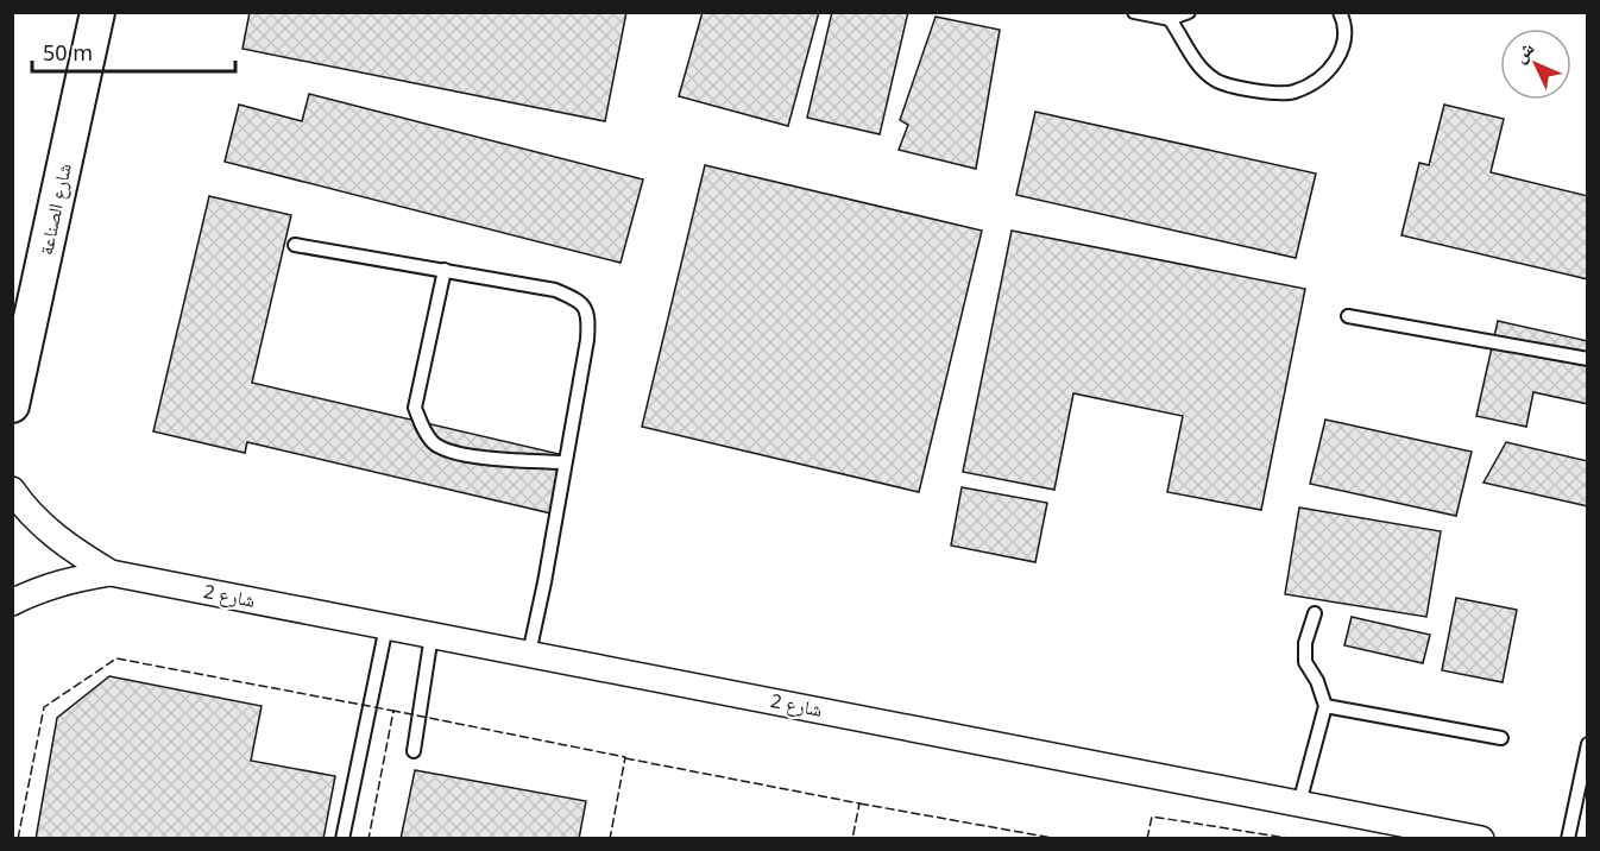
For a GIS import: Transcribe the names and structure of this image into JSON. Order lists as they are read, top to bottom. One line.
{"streets":{"street":["شارع الصناعة","شارع 2"]},"scale_bar":"50 m","north":"top left"}
